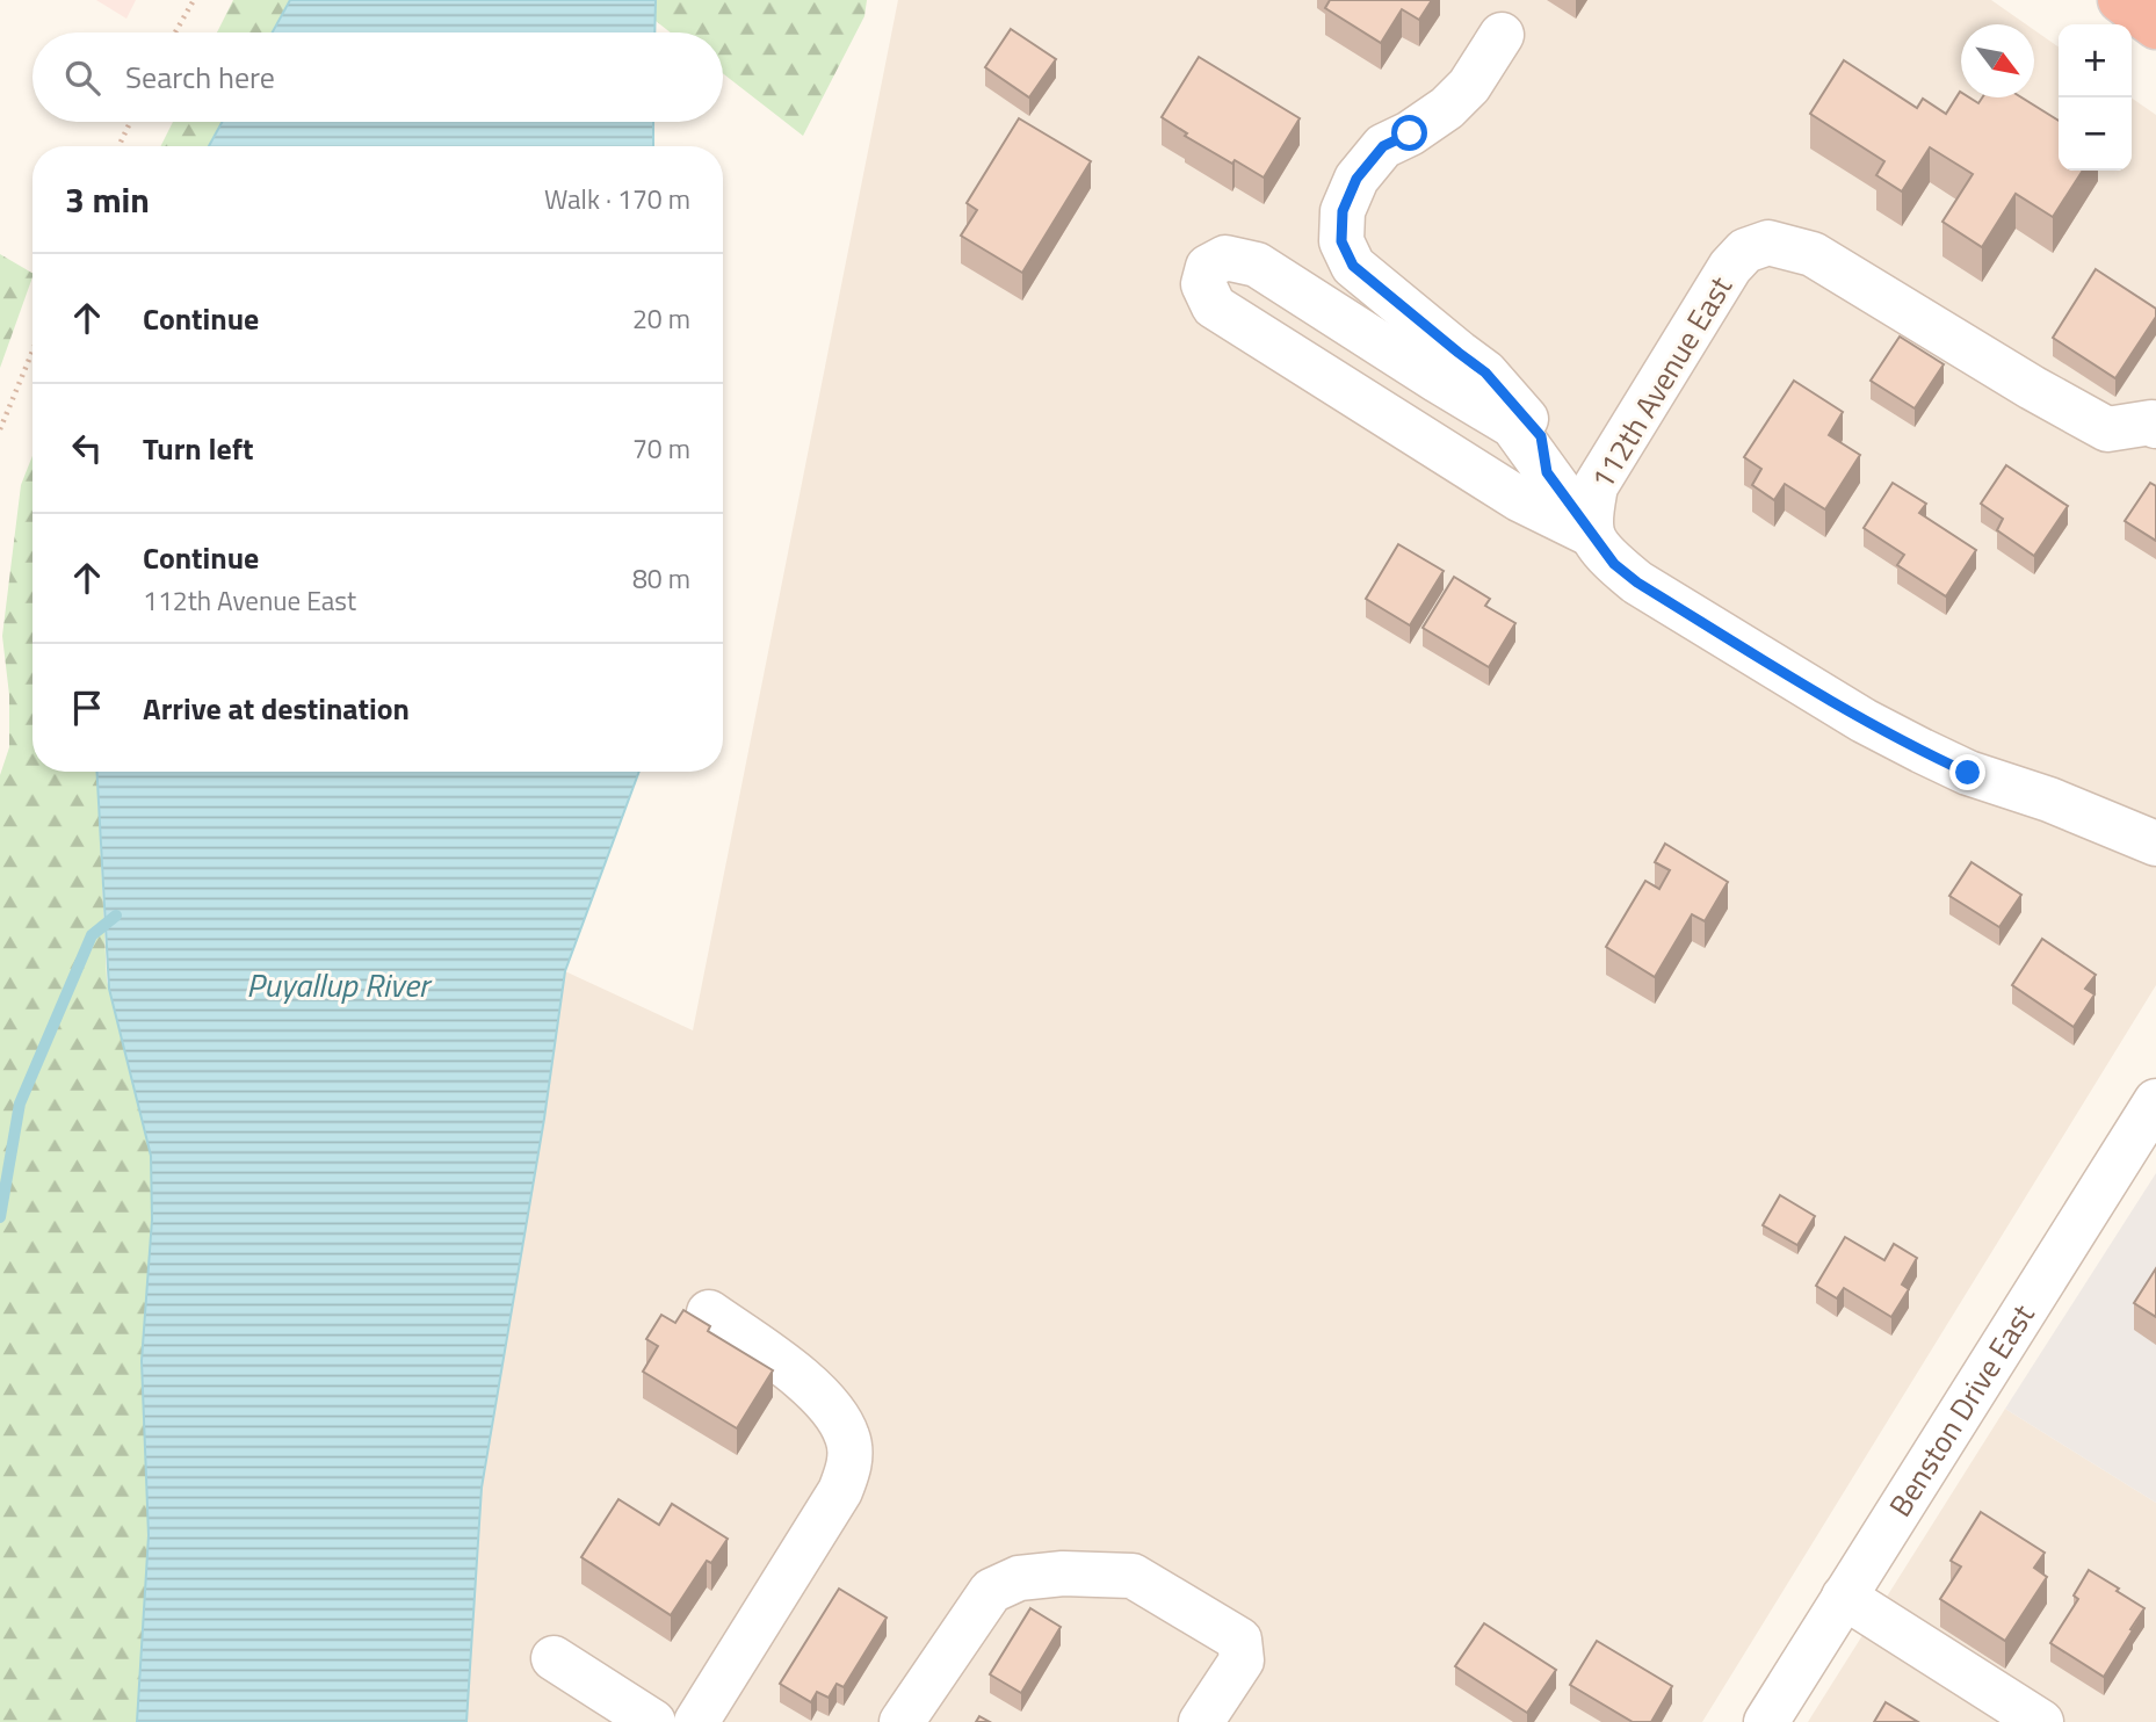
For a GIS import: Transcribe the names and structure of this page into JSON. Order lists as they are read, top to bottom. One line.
{"streets":{"street":["112th Avenue East","Benston Drive East"]},"water":["Puyallup River"],"north":"bottom right","page":{"map_buttons":["+","−"],"search":"Search here","heading":["3 min","Walk · 170 m"],"list":[["Continue","20 m"],["Turn left","70 m"],["Continue","112th Avenue East","80 m"],"Arrive at destination"]}}
